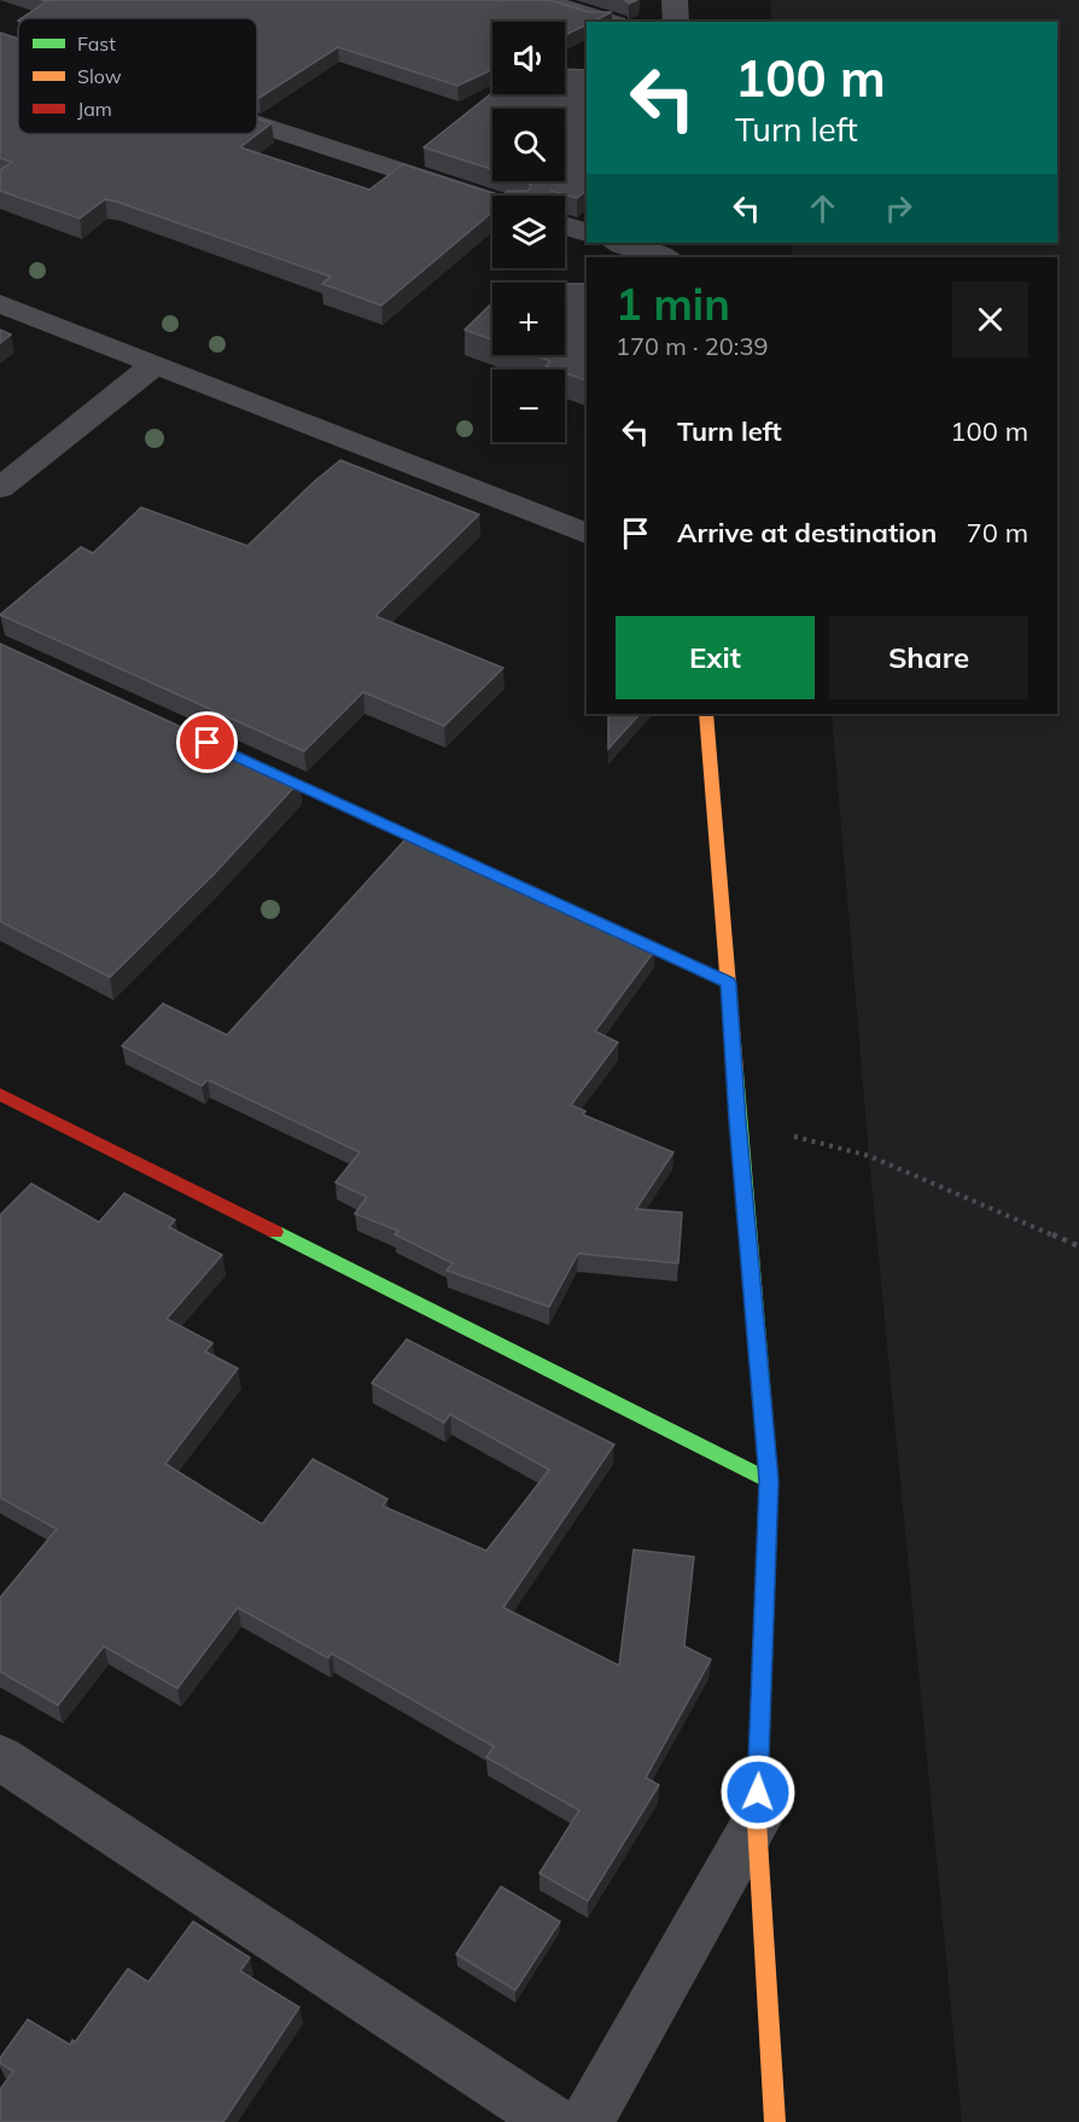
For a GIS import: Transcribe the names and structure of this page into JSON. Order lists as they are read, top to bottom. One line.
{"legend":["Fast","Slow","Jam"],"page":{"map_buttons":["+","−"],"turn":["100 m","Turn left"],"heading":["1 min","170 m · 20:39"],"list":[{"name":"Turn left","value":"100 m"},{"name":"Arrive at destination","value":"70 m"}],"buttons":["Exit","Share"]}}
